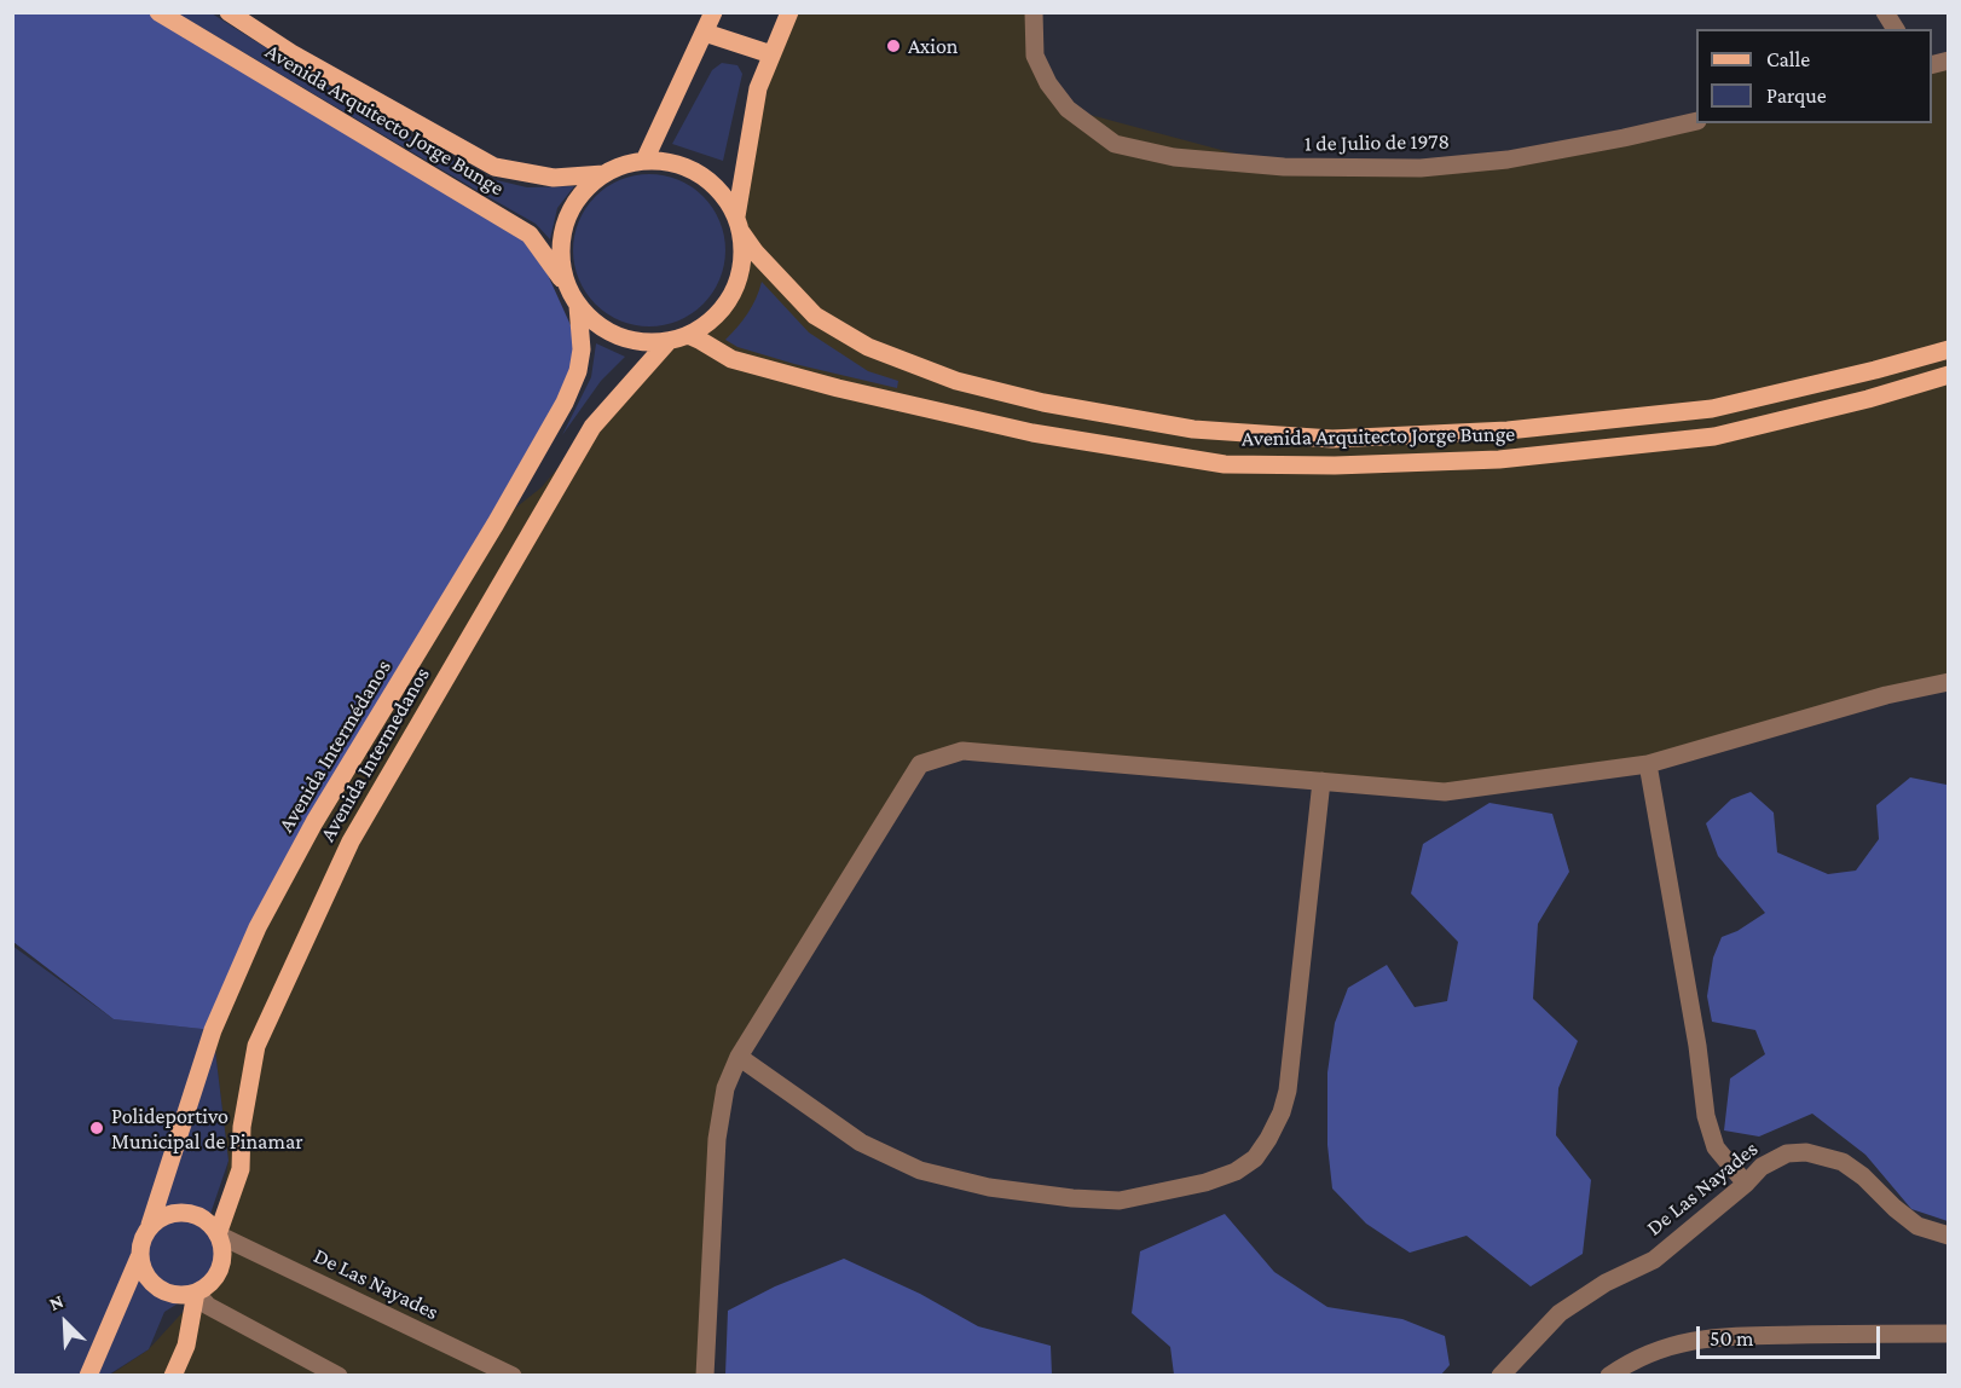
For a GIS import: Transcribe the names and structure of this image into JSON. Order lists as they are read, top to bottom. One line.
{"streets":{"main road":["Avenida Arquitecto Jorge Bunge","Avenida Intermédanos","Avenida Intermedanos"],"street":["1 de Julio de 1978","De Las Nayades"]},"crossings":[["Avenida Arquitecto Jorge Bunge","Avenida Intermédanos"],["Avenida Arquitecto Jorge Bunge","Avenida Intermedanos"],["Avenida Intermédanos","Avenida Intermedanos"],["Avenida Intermédanos","De Las Nayades"],["Avenida Intermedanos","De Las Nayades"]],"places":["Axion","Polideportivo Municipal de Pinamar"],"legend":["Calle","Parque"],"scale_bar":"50 m","north":"top left"}
